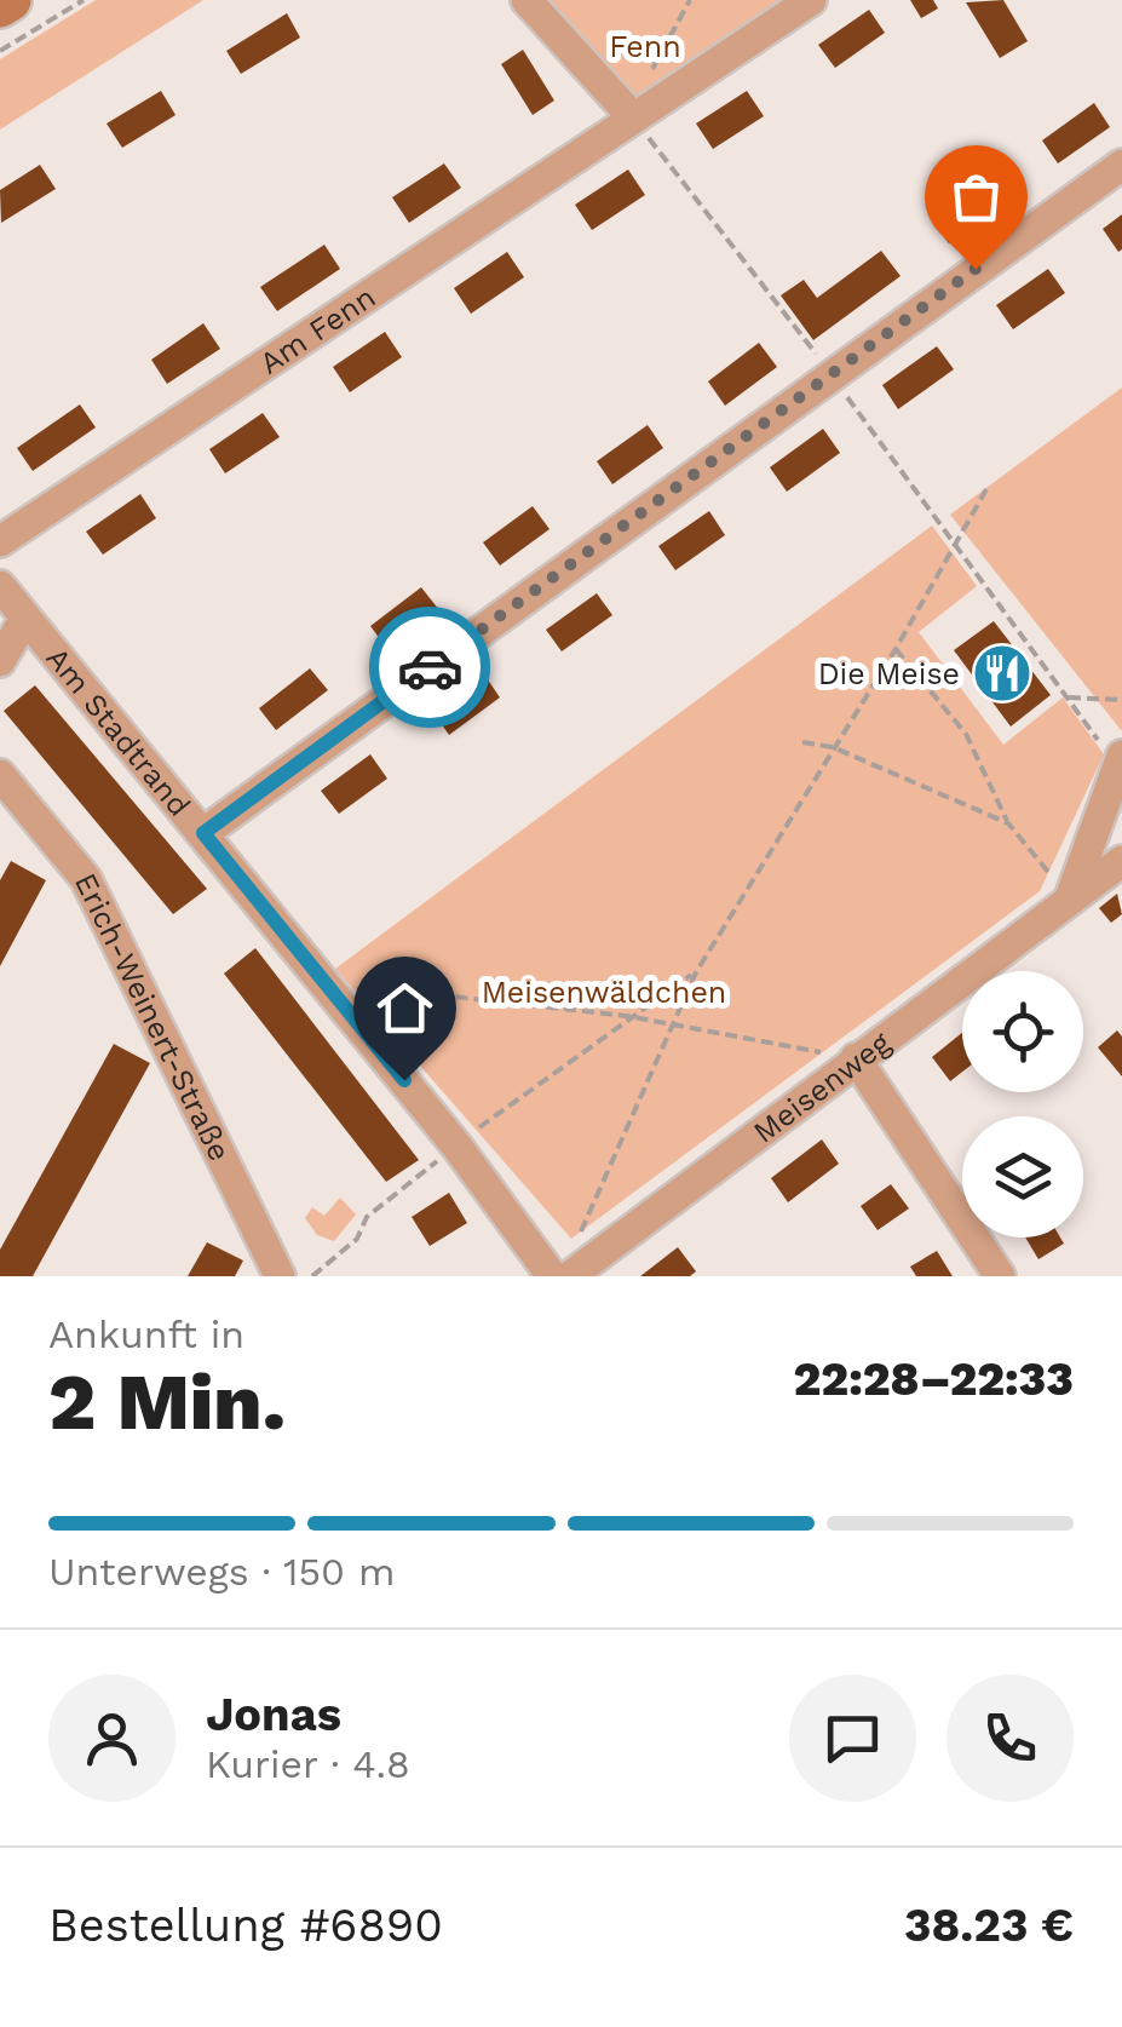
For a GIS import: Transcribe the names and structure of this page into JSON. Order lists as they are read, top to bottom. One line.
{"streets":{"street":["Am Fenn","Am Stadtrand","Erich-Weinert-Straße","Meisenweg"]},"parks":["Fenn","Meisenwäldchen"],"places":{"restaurant":["Die Meise"]},"page":{"heading":["2 Min.","Ankunft in","22:28–22:33"],"panel":["Jonas","Kurier · 4.8","Bestellung #6890","38.23 €"],"bar":"Unterwegs · 150 m"}}
